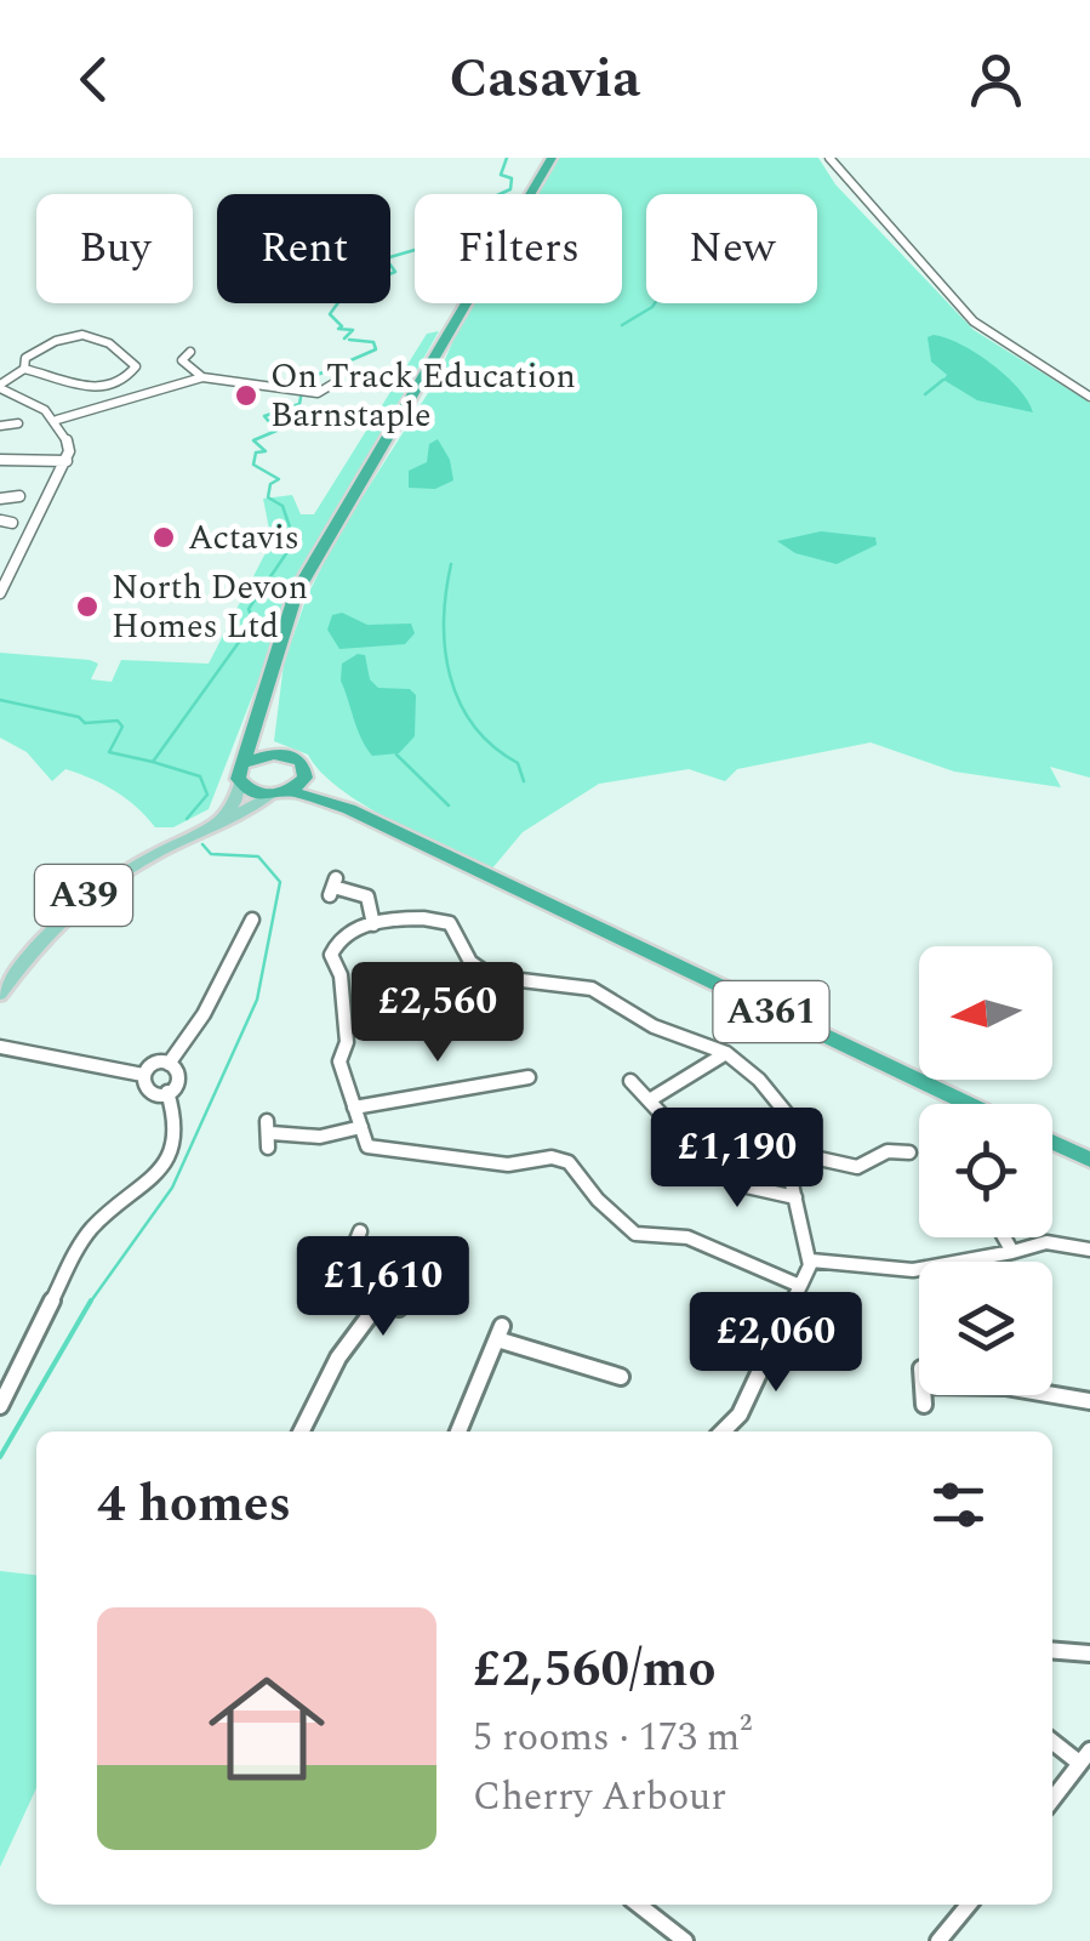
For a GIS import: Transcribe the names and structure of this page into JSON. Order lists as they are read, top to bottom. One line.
{"streets":{"highway":["A361"],"main road":["A39"]},"places":["On Track Education Barnstaple","Actavis","North Devon Homes Ltd"],"north":"left","page":{"header":"Casavia","chip":["Buy","Rent","Filters","New"],"price":["£2,560","£1,190","£1,610","£2,060"],"heading":"4 homes","list":[{"name":"£2,560/mo","note":"5 rooms · 173 m² · Cherry Arbour"}]}}
